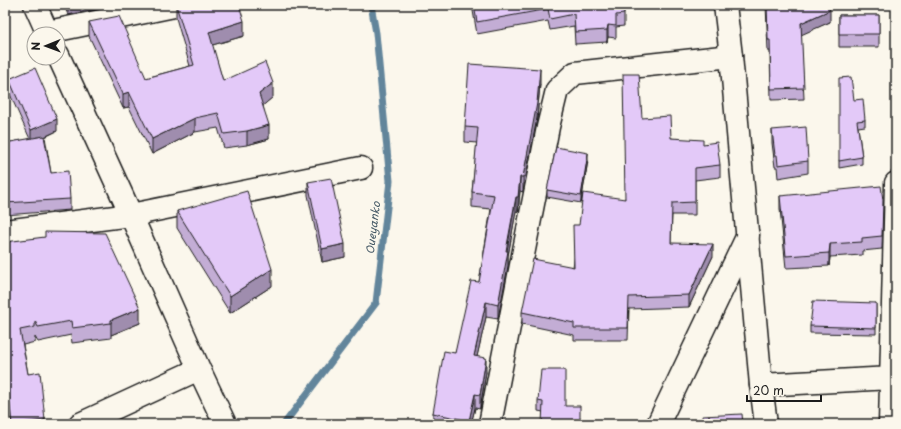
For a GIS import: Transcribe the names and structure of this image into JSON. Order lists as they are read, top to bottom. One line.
{"water":["Oueyanko"],"scale_bar":"20 m","north":"left"}
